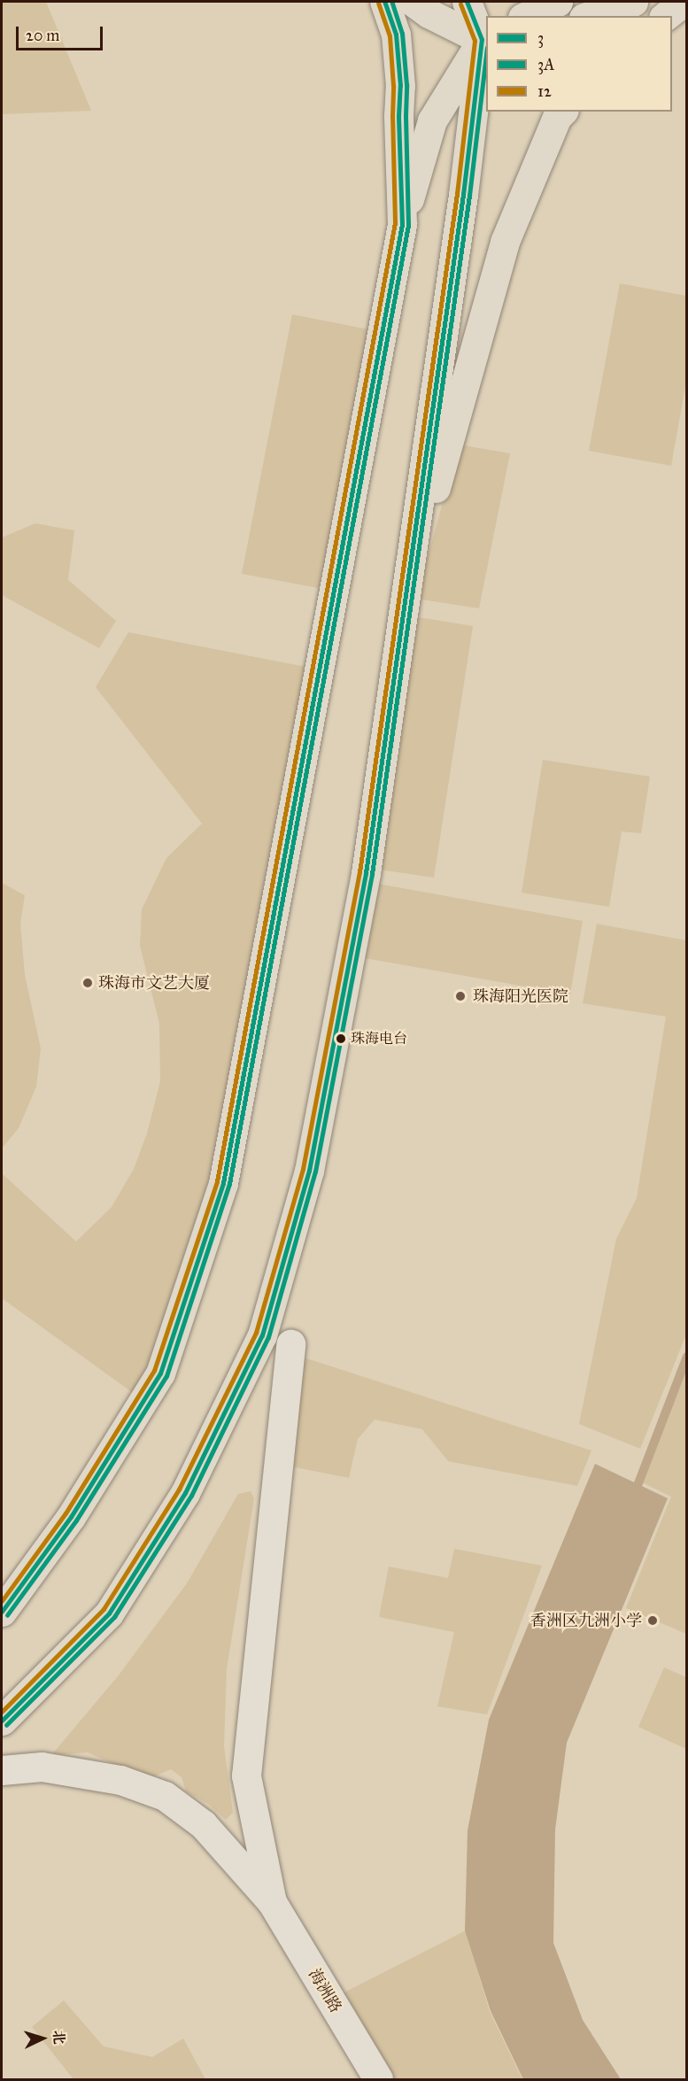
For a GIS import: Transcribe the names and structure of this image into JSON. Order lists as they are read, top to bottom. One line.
{"streets":{"street":["海洲路"]},"places":["珠海市文艺大厦","珠海阳光医院","珠海电台","香洲区九洲小学"],"lines":["transit line 3","transit line 3A","transit line 12"],"legend":["3","3A","12"],"scale_bar":"20 m","north":"right"}
